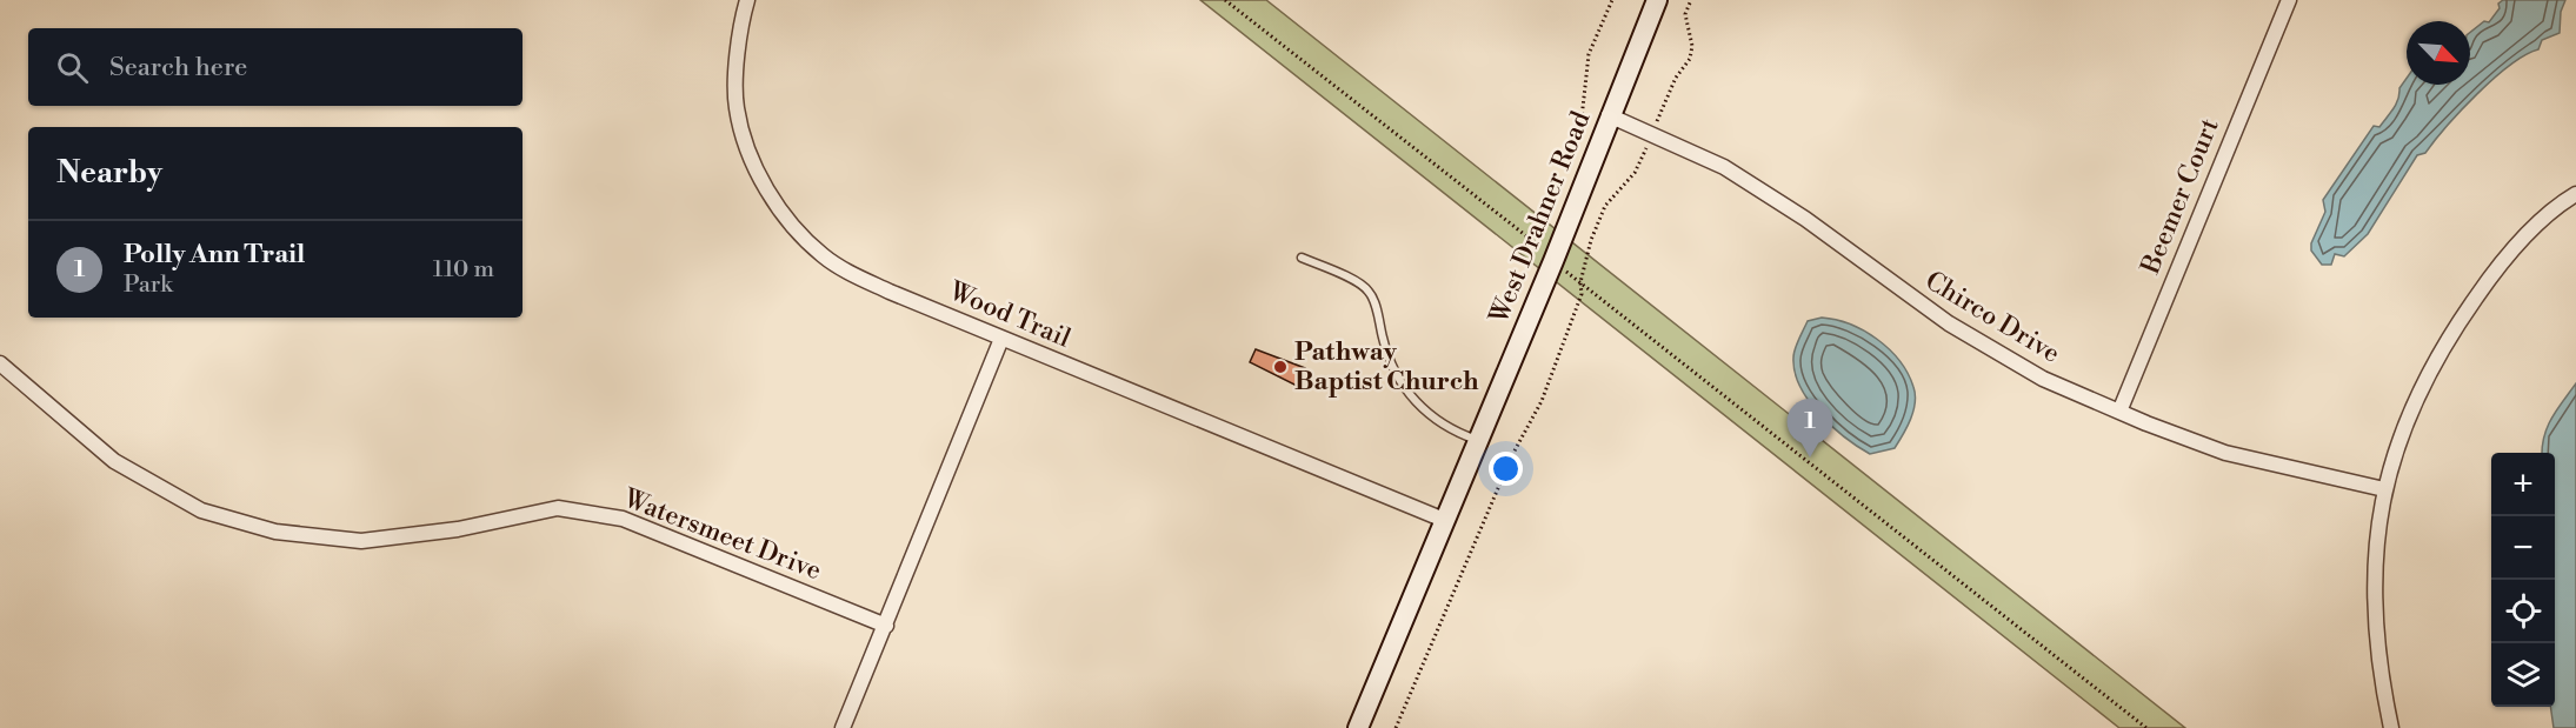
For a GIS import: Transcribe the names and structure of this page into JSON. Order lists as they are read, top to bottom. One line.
{"streets":{"street":["Beemer Court","West Drahner Road","Wood Trail","Chirco Drive","Watersmeet Drive"]},"crossings":[["Beemer Court","Chirco Drive"],["West Drahner Road","Wood Trail"],["West Drahner Road","Chirco Drive"]],"places":["Pathway Baptist Church"],"north":"bottom right","page":{"search":"Search here","heading":"Nearby","list":[{"mark":"1","name":"Polly Ann Trail","note":"Park","value":"110 m"}],"pins":"1","map_buttons":["+","−"]}}
